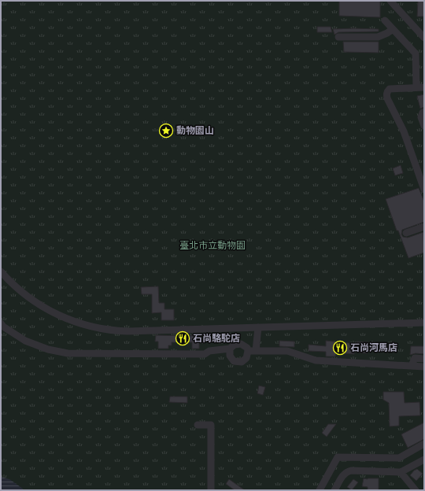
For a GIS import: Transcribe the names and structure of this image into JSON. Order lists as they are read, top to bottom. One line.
{"parks":["臺北市立動物園"],"places":{"place":["動物園山"],"restaurant":["石尚駱駝店","石尚河馬店"]}}
